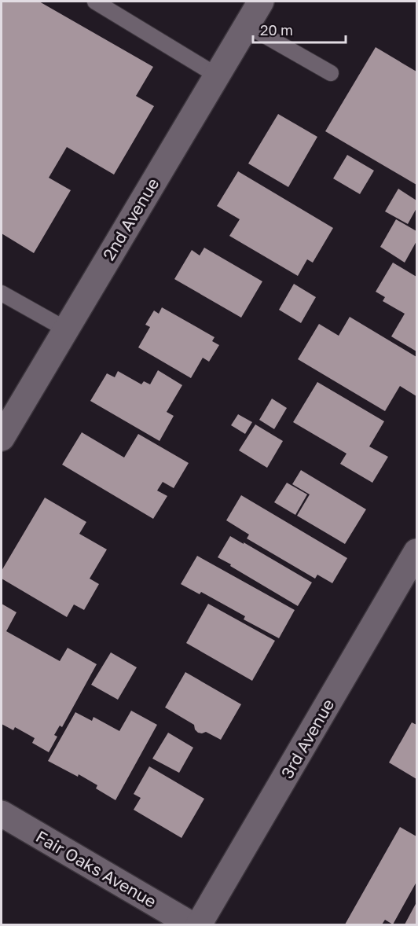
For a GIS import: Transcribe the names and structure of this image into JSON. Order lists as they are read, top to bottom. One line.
{"streets":{"street":["2nd Avenue","3rd Avenue","Fair Oaks Avenue"]},"scale_bar":"20 m"}
